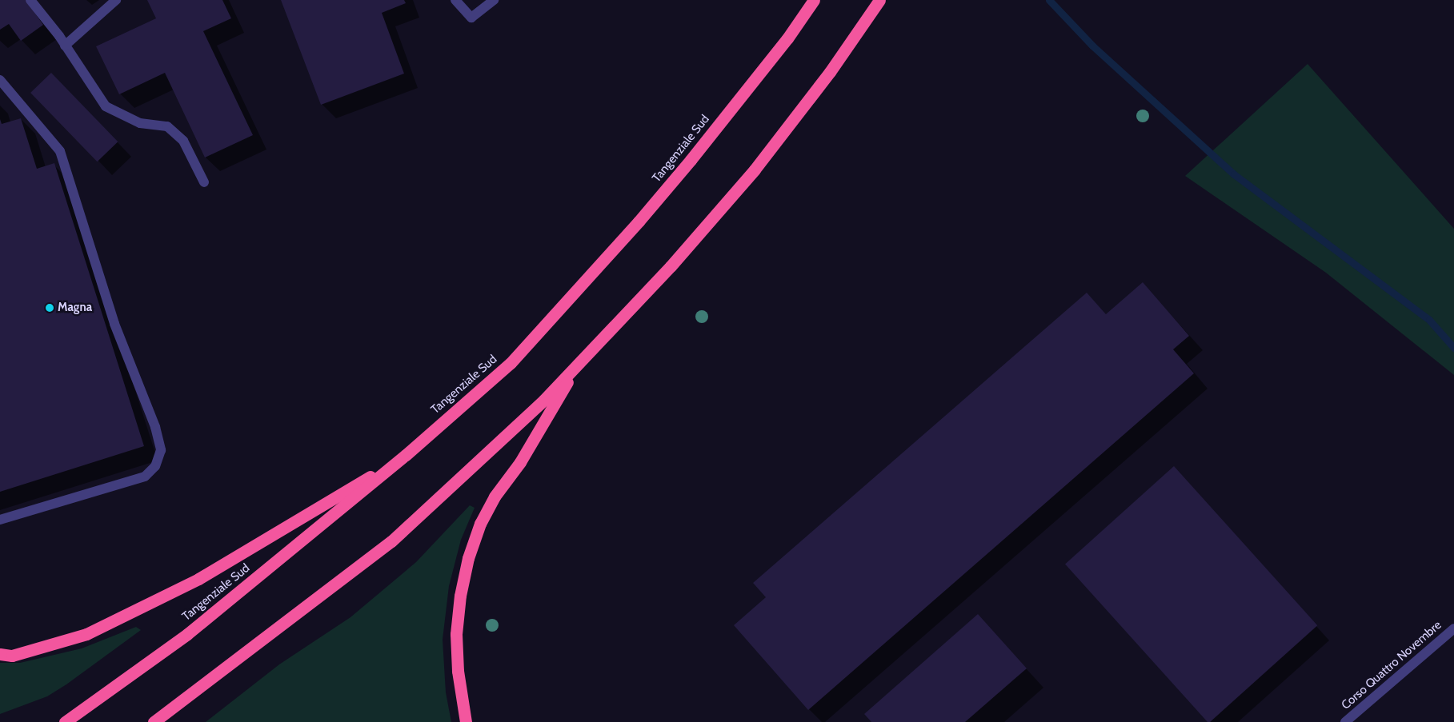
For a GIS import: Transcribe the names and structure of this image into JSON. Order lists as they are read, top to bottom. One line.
{"streets":{"highway":["Tangenziale Sud"],"street":["Corso Quattro Novembre"]},"places":["Magna"]}
